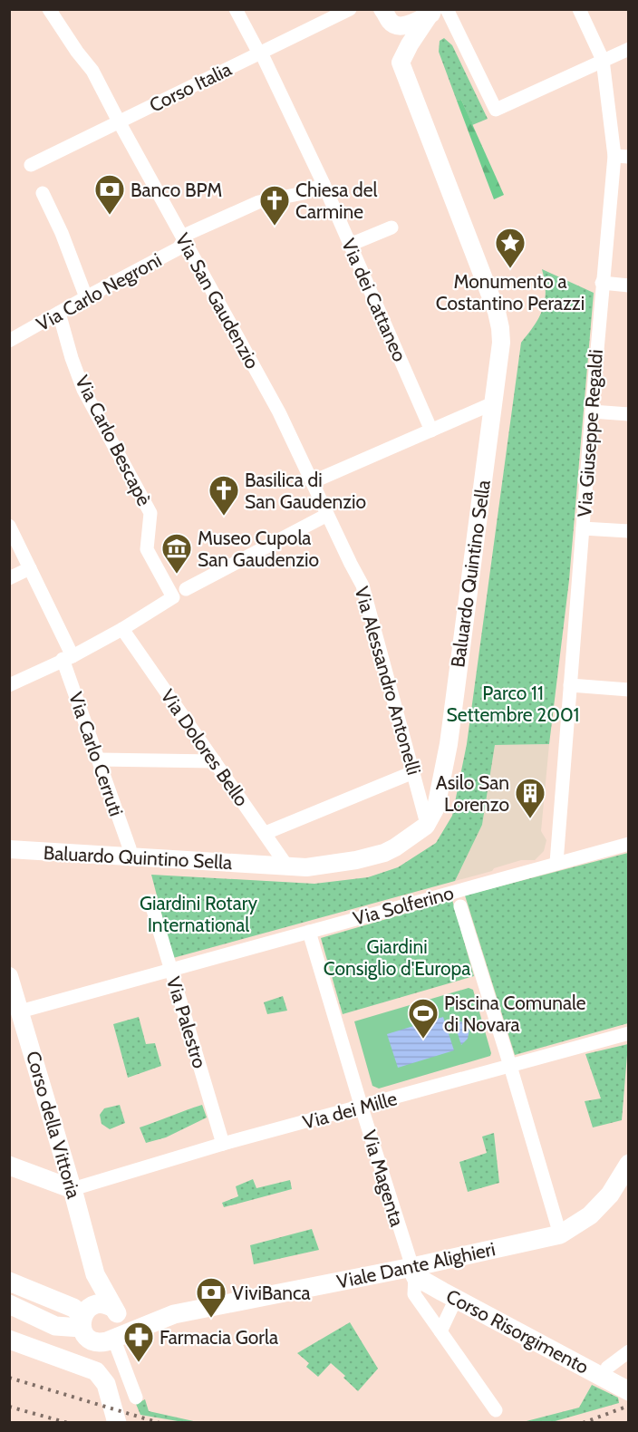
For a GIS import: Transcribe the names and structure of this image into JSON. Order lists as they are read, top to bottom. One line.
{"streets":{"main road":["Corso della Vittoria","Viale Dante Alighieri","Corso Risorgimento"],"street":["Corso Italia","Via Carlo Negroni","Via dei Cattaneo","Via San Gaudenzio","Via Giuseppe Regaldi","Via Carlo Bescapè","Baluardo Quintino Sella","Via Alessandro Antonelli","Via Dolores Bello","Via Carlo Cerruti","Via Solferino","Via Palestro","Via dei Mille","Via Magenta"]},"crossings":[["Corso Italia","Via dei Cattaneo"],["Corso Italia","Via San Gaudenzio"],["Via Carlo Negroni","Via dei Cattaneo"],["Via Carlo Negroni","Via San Gaudenzio"],["Via Carlo Negroni","Via Carlo Bescapè"],["Via San Gaudenzio","Via Alessandro Antonelli"],["Via Giuseppe Regaldi","Via Solferino"],["Via Carlo Bescapè","Via Dolores Bello"],["Baluardo Quintino Sella","Via Alessandro Antonelli"],["Baluardo Quintino Sella","Via Dolores Bello"],["Via Solferino","Via Palestro"],["Via Solferino","Corso della Vittoria"],["Via Solferino","Via Magenta"],["Via Palestro","Via dei Mille"],["Via dei Mille","Corso della Vittoria"],["Via dei Mille","Via Magenta"],["Via Magenta","Viale Dante Alighieri"],["Via Magenta","Corso Risorgimento"],["Viale Dante Alighieri","Corso Risorgimento"]],"parks":["Parco 11 Settembre 2001","Giardini Rotary International","Giardini Consiglio d'Europa"],"places":{"bank":["Banco BPM","ViviBanca"],"church":["Chiesa del Carmine","Basilica di San Gaudenzio"],"place":["Monumento a Costantino Perazzi"],"museum":["Museo Cupola San Gaudenzio"],"building":["Asilo San Lorenzo"],"sports":["Piscina Comunale di Novara"],"pharmacy":["Farmacia Gorla"]}}
